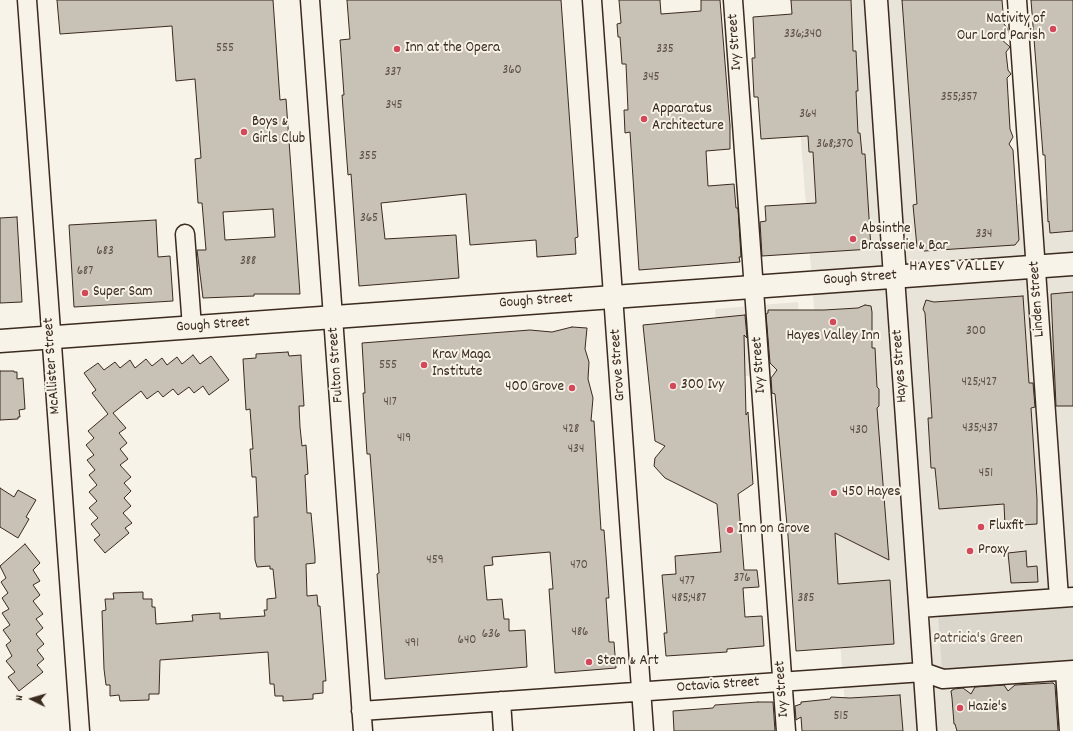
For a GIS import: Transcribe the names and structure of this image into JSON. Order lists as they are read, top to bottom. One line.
{"streets":{"main road":["Gough Street","Hayes Street"],"street":["Ivy Street","Linden Street","Fulton Street","Grove Street","McAllister Street","Octavia Street"]},"crossings":[["Ivy Street","Gough Street"],["Ivy Street","Octavia Street"],["Gough Street","Linden Street"],["Gough Street","Fulton Street"],["Gough Street","Grove Street"],["Gough Street","McAllister Street"],["Gough Street","Hayes Street"],["Fulton Street","Octavia Street"],["Grove Street","Octavia Street"],["Hayes Street","Octavia Street"]],"districts":["HAYES VALLEY"],"parks":["Patricia's Green"],"places":["Nativity of Our Lord Parish","Inn at the Opera","Apparatus Architecture","Boys & Girls Club","Absinthe Brasserie & Bar","Super Sam","Hayes Valley Inn","Krav Maga Institute","300 Ivy","400 Grove","450 Hayes","Fluxfit","Inn on Grove","Proxy","Stem & Art","Hazie's"],"house_numbers":["336;340","555","335","360","337","345","355;357","345","364","368;370","355","365","334","683","388","687","300","555","425;427","417","435;437","428","430","419","434","451","459","470","376","477","485;487","385","486","636","640","491","515"],"north":"left"}
